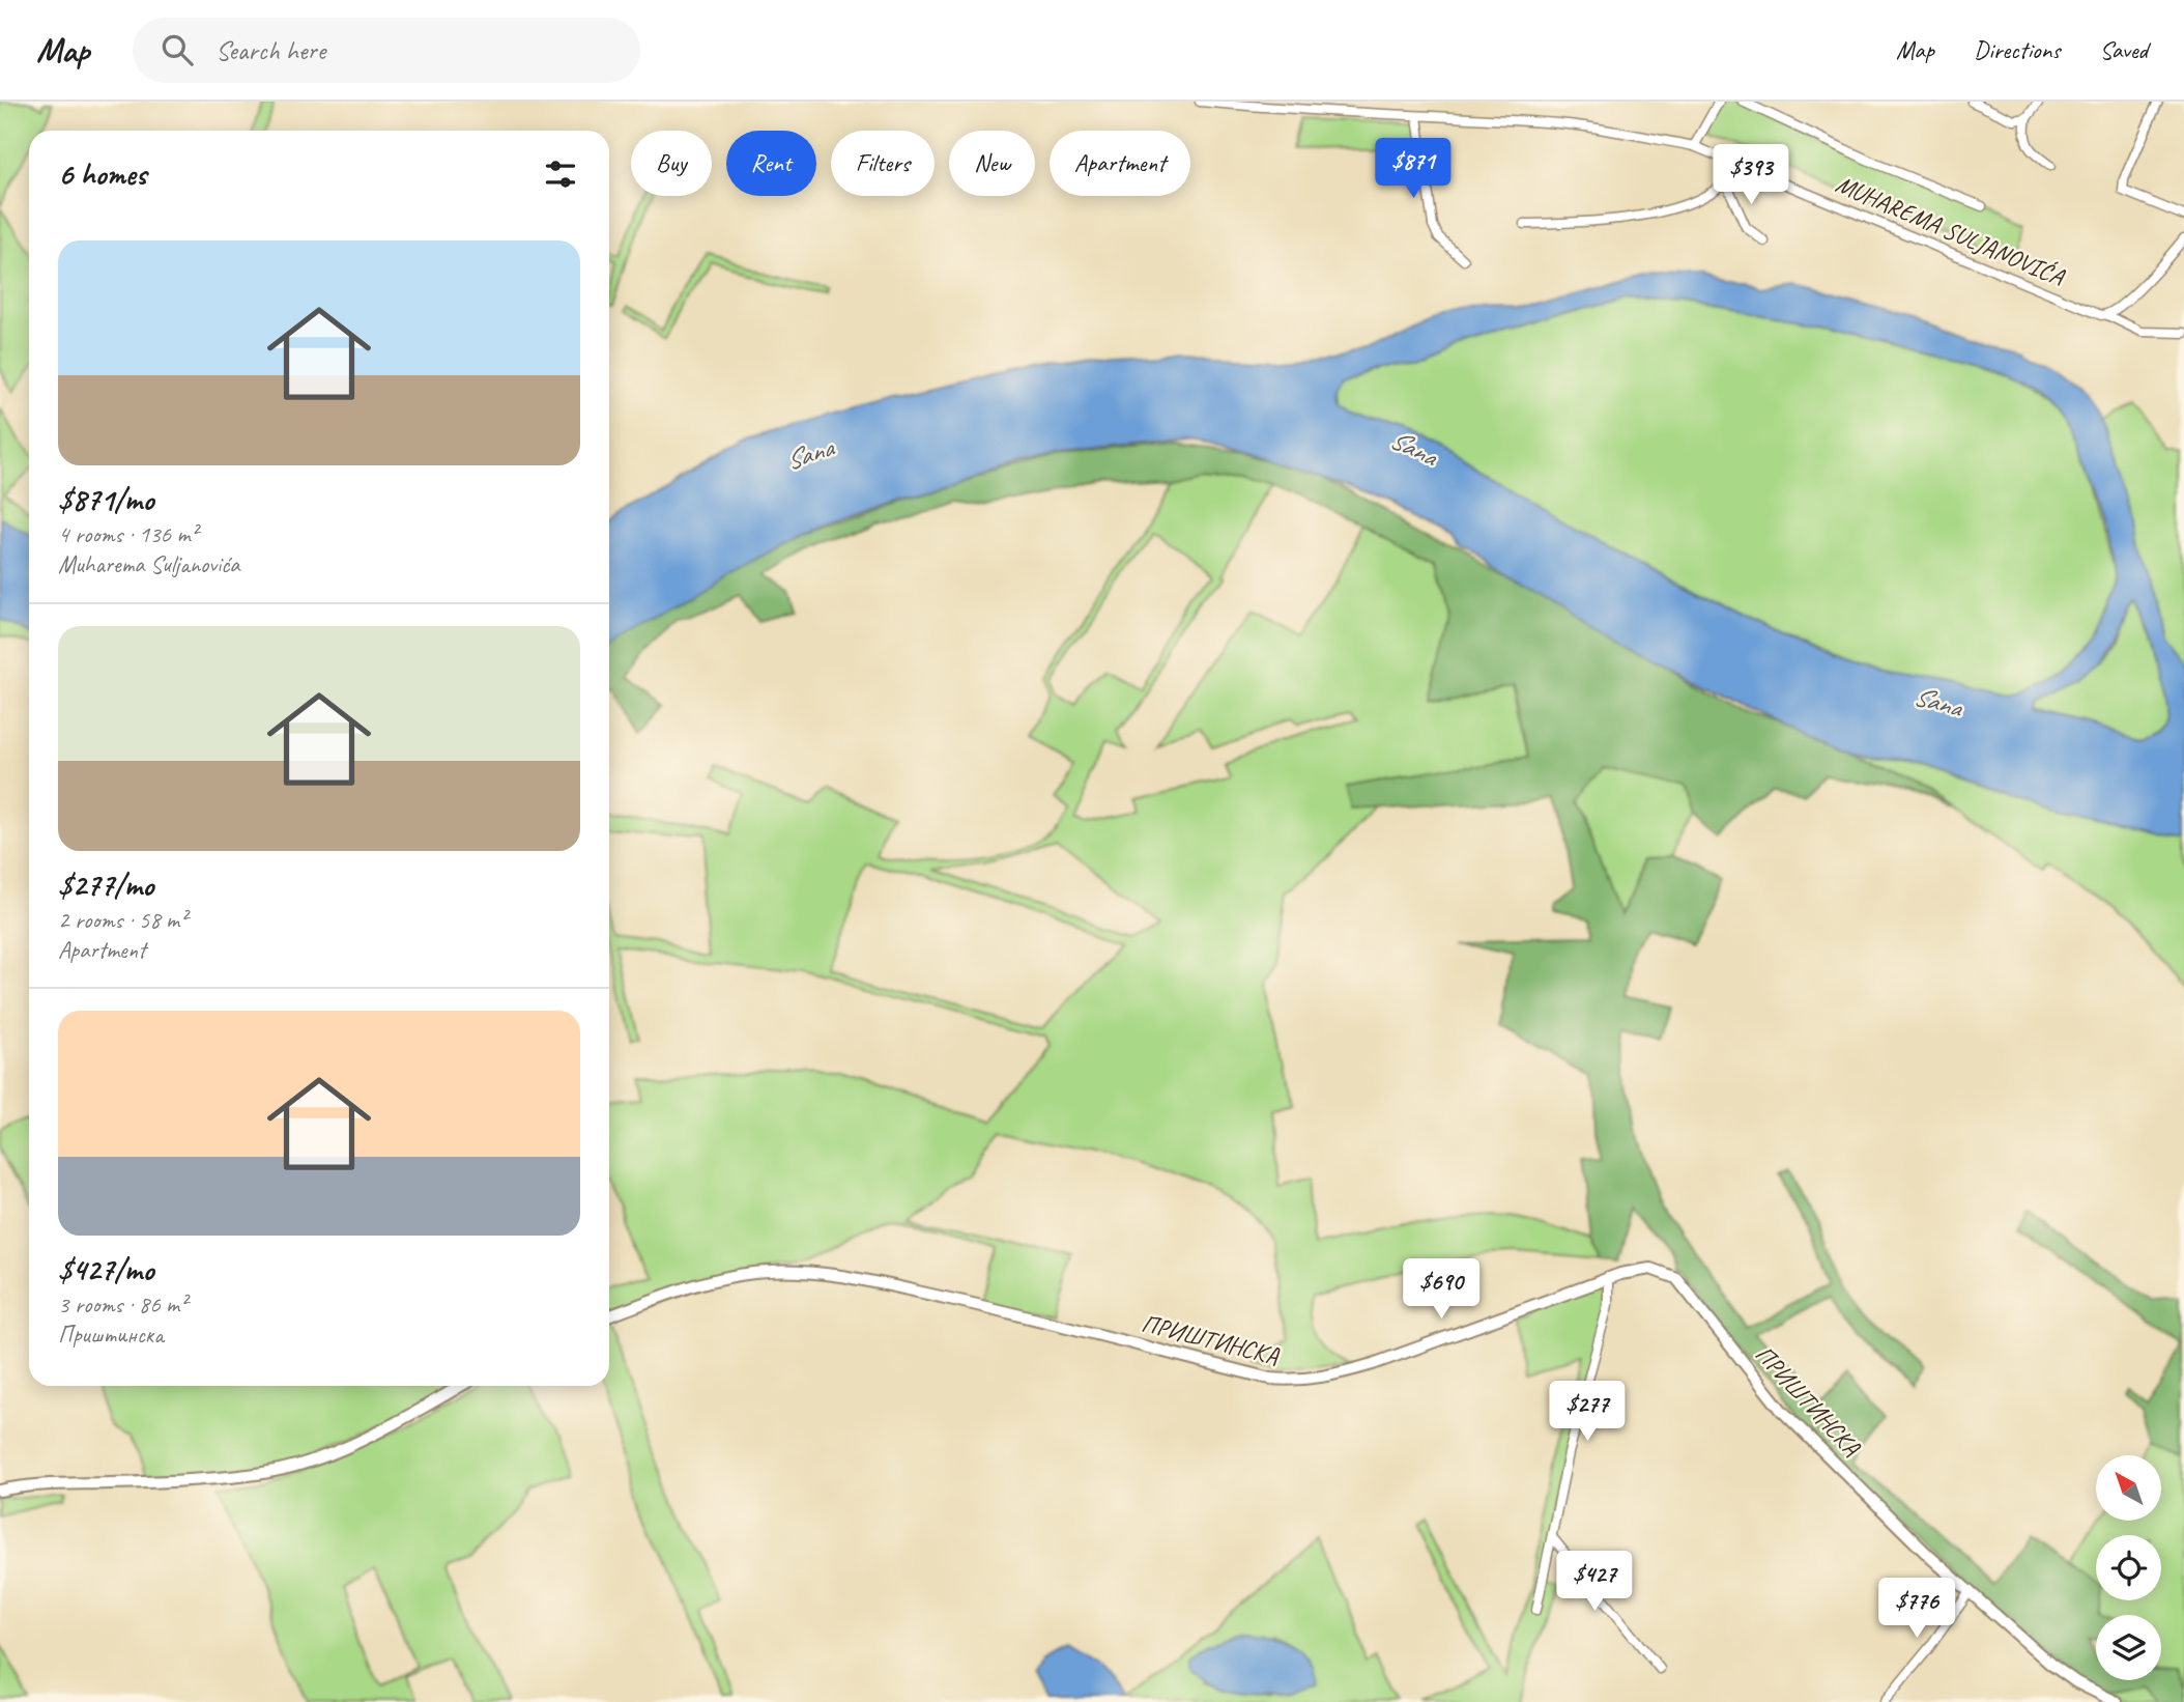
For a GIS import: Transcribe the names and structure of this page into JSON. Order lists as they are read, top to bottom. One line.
{"streets":{"street":["MUHAREMA SULJANOVIĆA","ПРИШТИНСКА"]},"water":["Sana"],"north":"top left","page":{"header":"Map","search":"Search here","nav":["Map","Directions","Saved"],"chip":["Buy","Rent","Filters","New","Apartment"],"heading":"6 homes","price":["$871","$393","$690","$277","$427","$776"],"list":[{"name":"$871/mo","note":"4 rooms · 136 m² · Muharema Suljanovića"},{"name":"$277/mo","note":"2 rooms · 58 m² · Apartment"},{"name":"$427/mo","note":"3 rooms · 86 m² · Приштинска"}]}}
